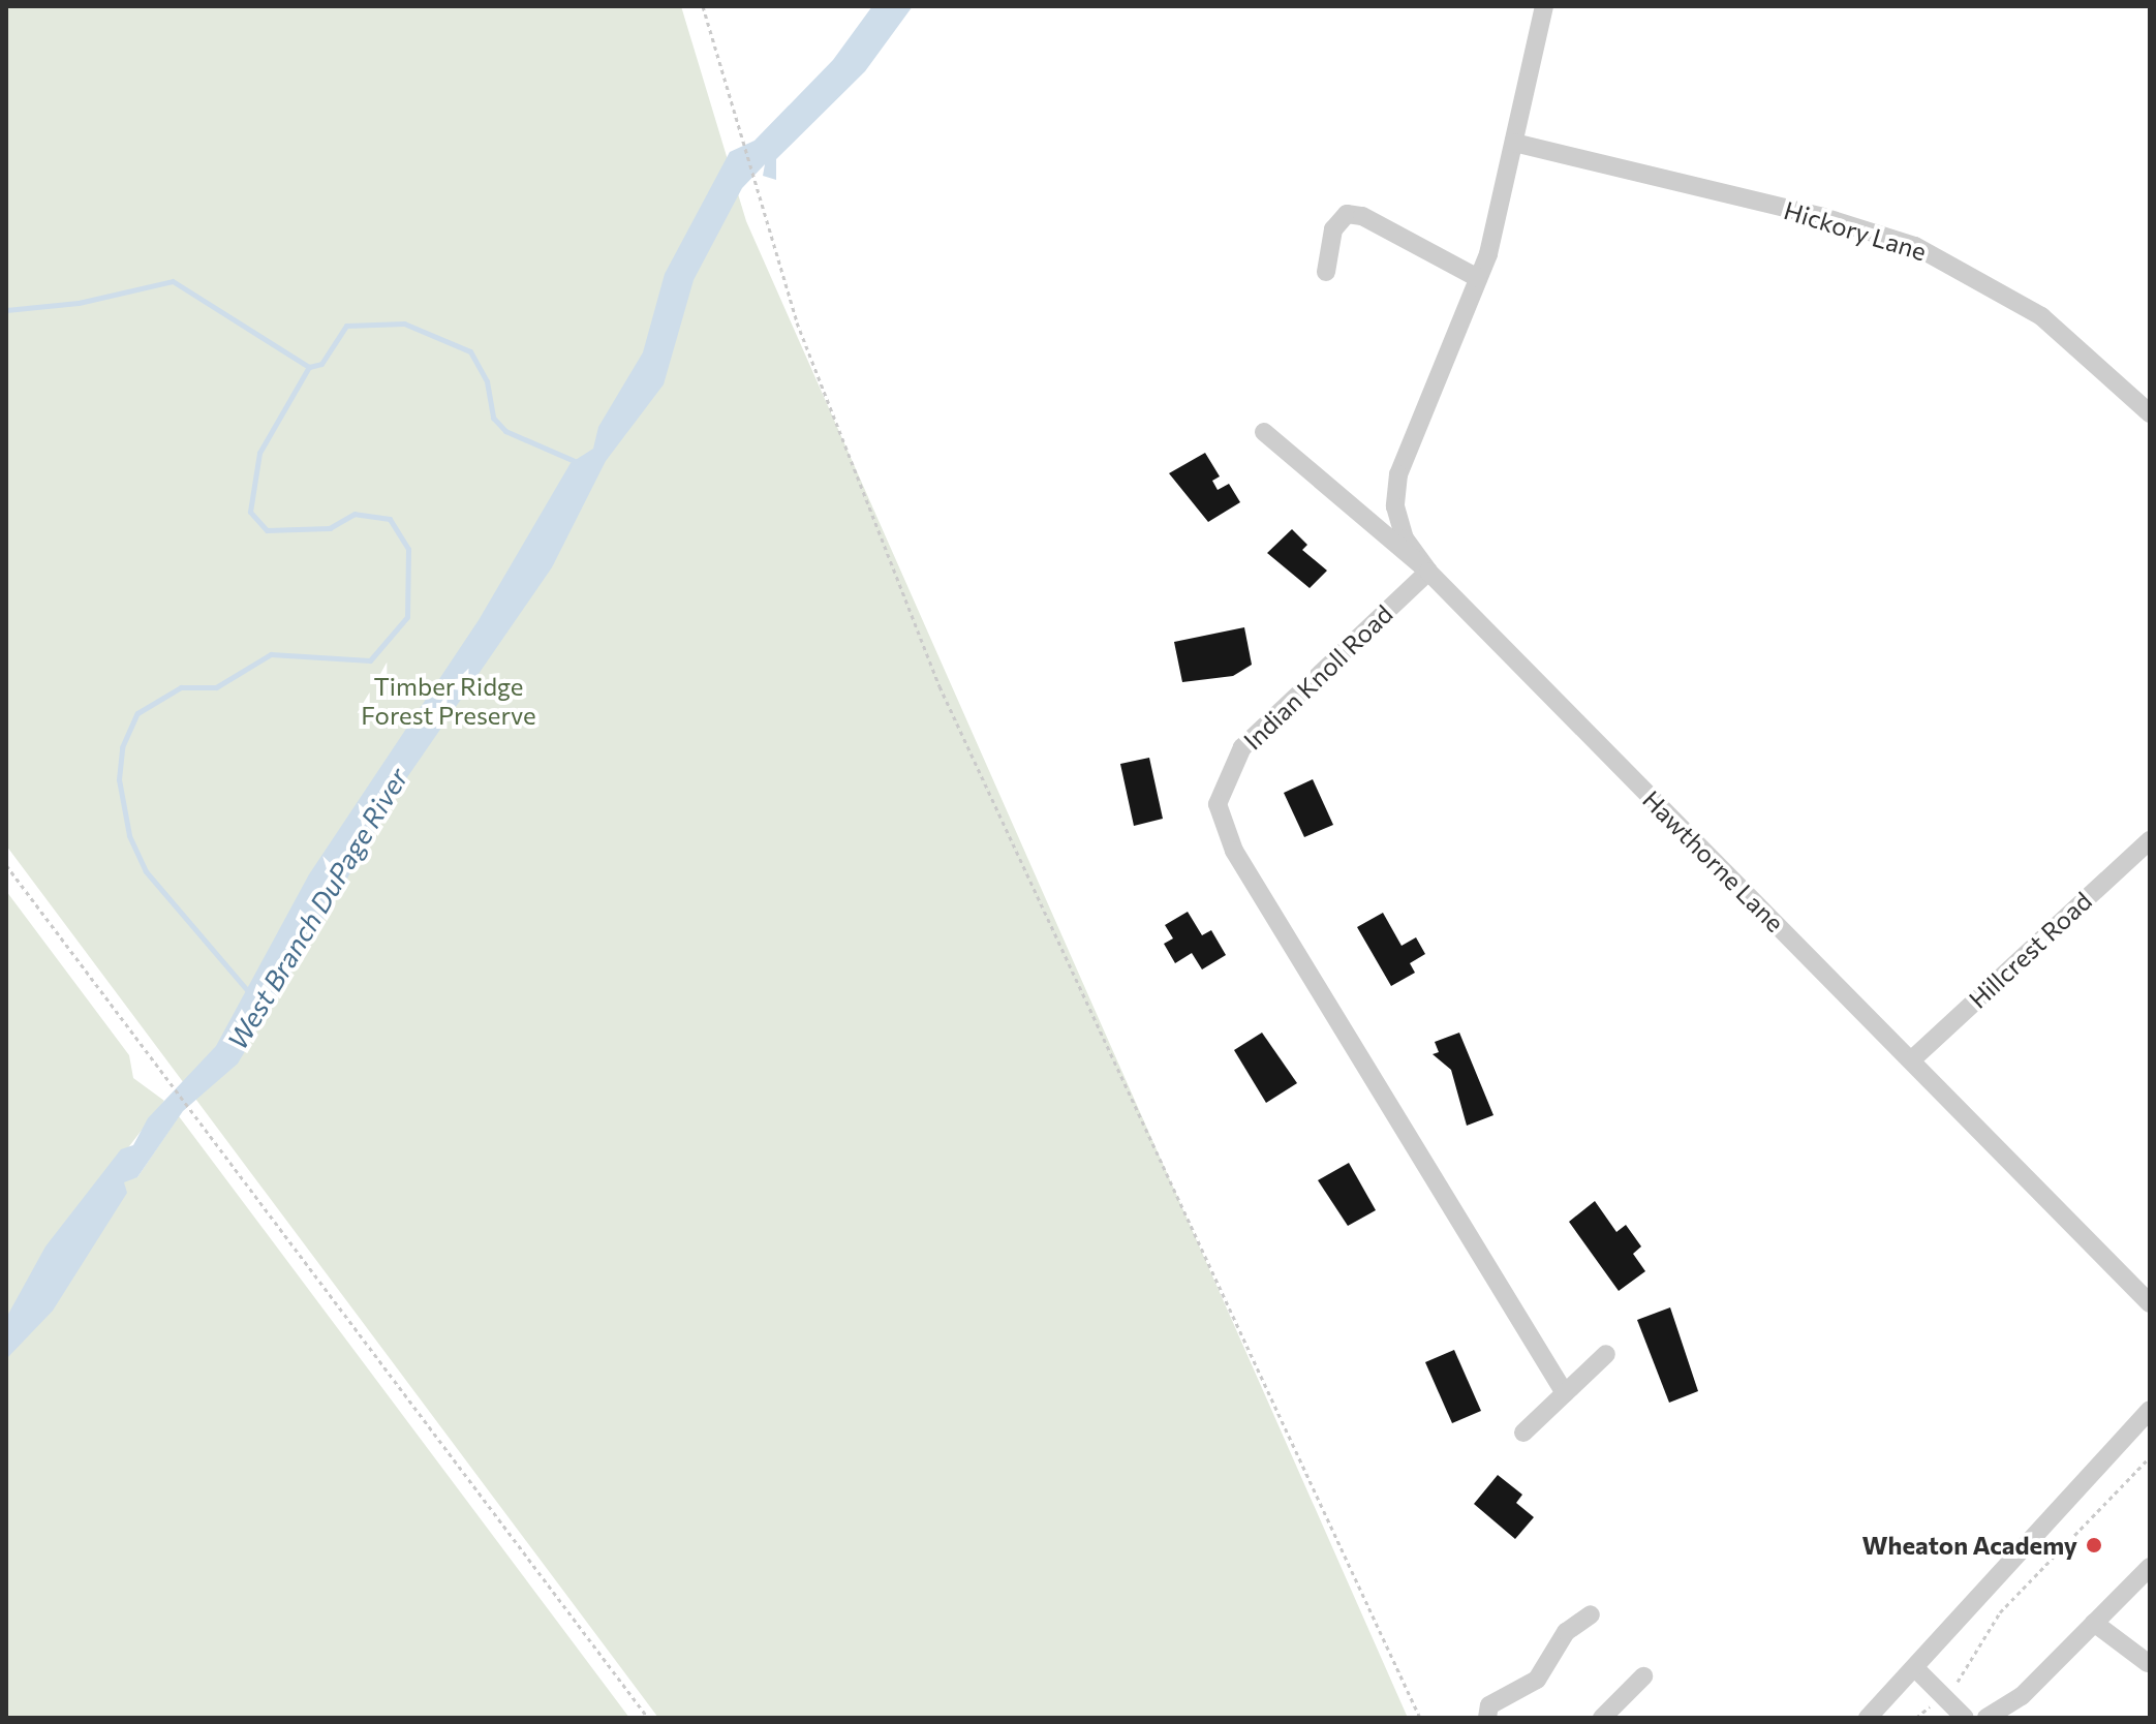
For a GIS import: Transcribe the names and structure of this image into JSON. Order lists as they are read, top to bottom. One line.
{"streets":{"street":["Hickory Lane","Indian Knoll Road","Hawthorne Lane","Hillcrest Road"]},"crossings":[["Indian Knoll Road","Hawthorne Lane"],["Hawthorne Lane","Hillcrest Road"]],"water":["West Branch DuPage River"],"parks":["Timber Ridge Forest Preserve"],"places":["Wheaton Academy"]}
